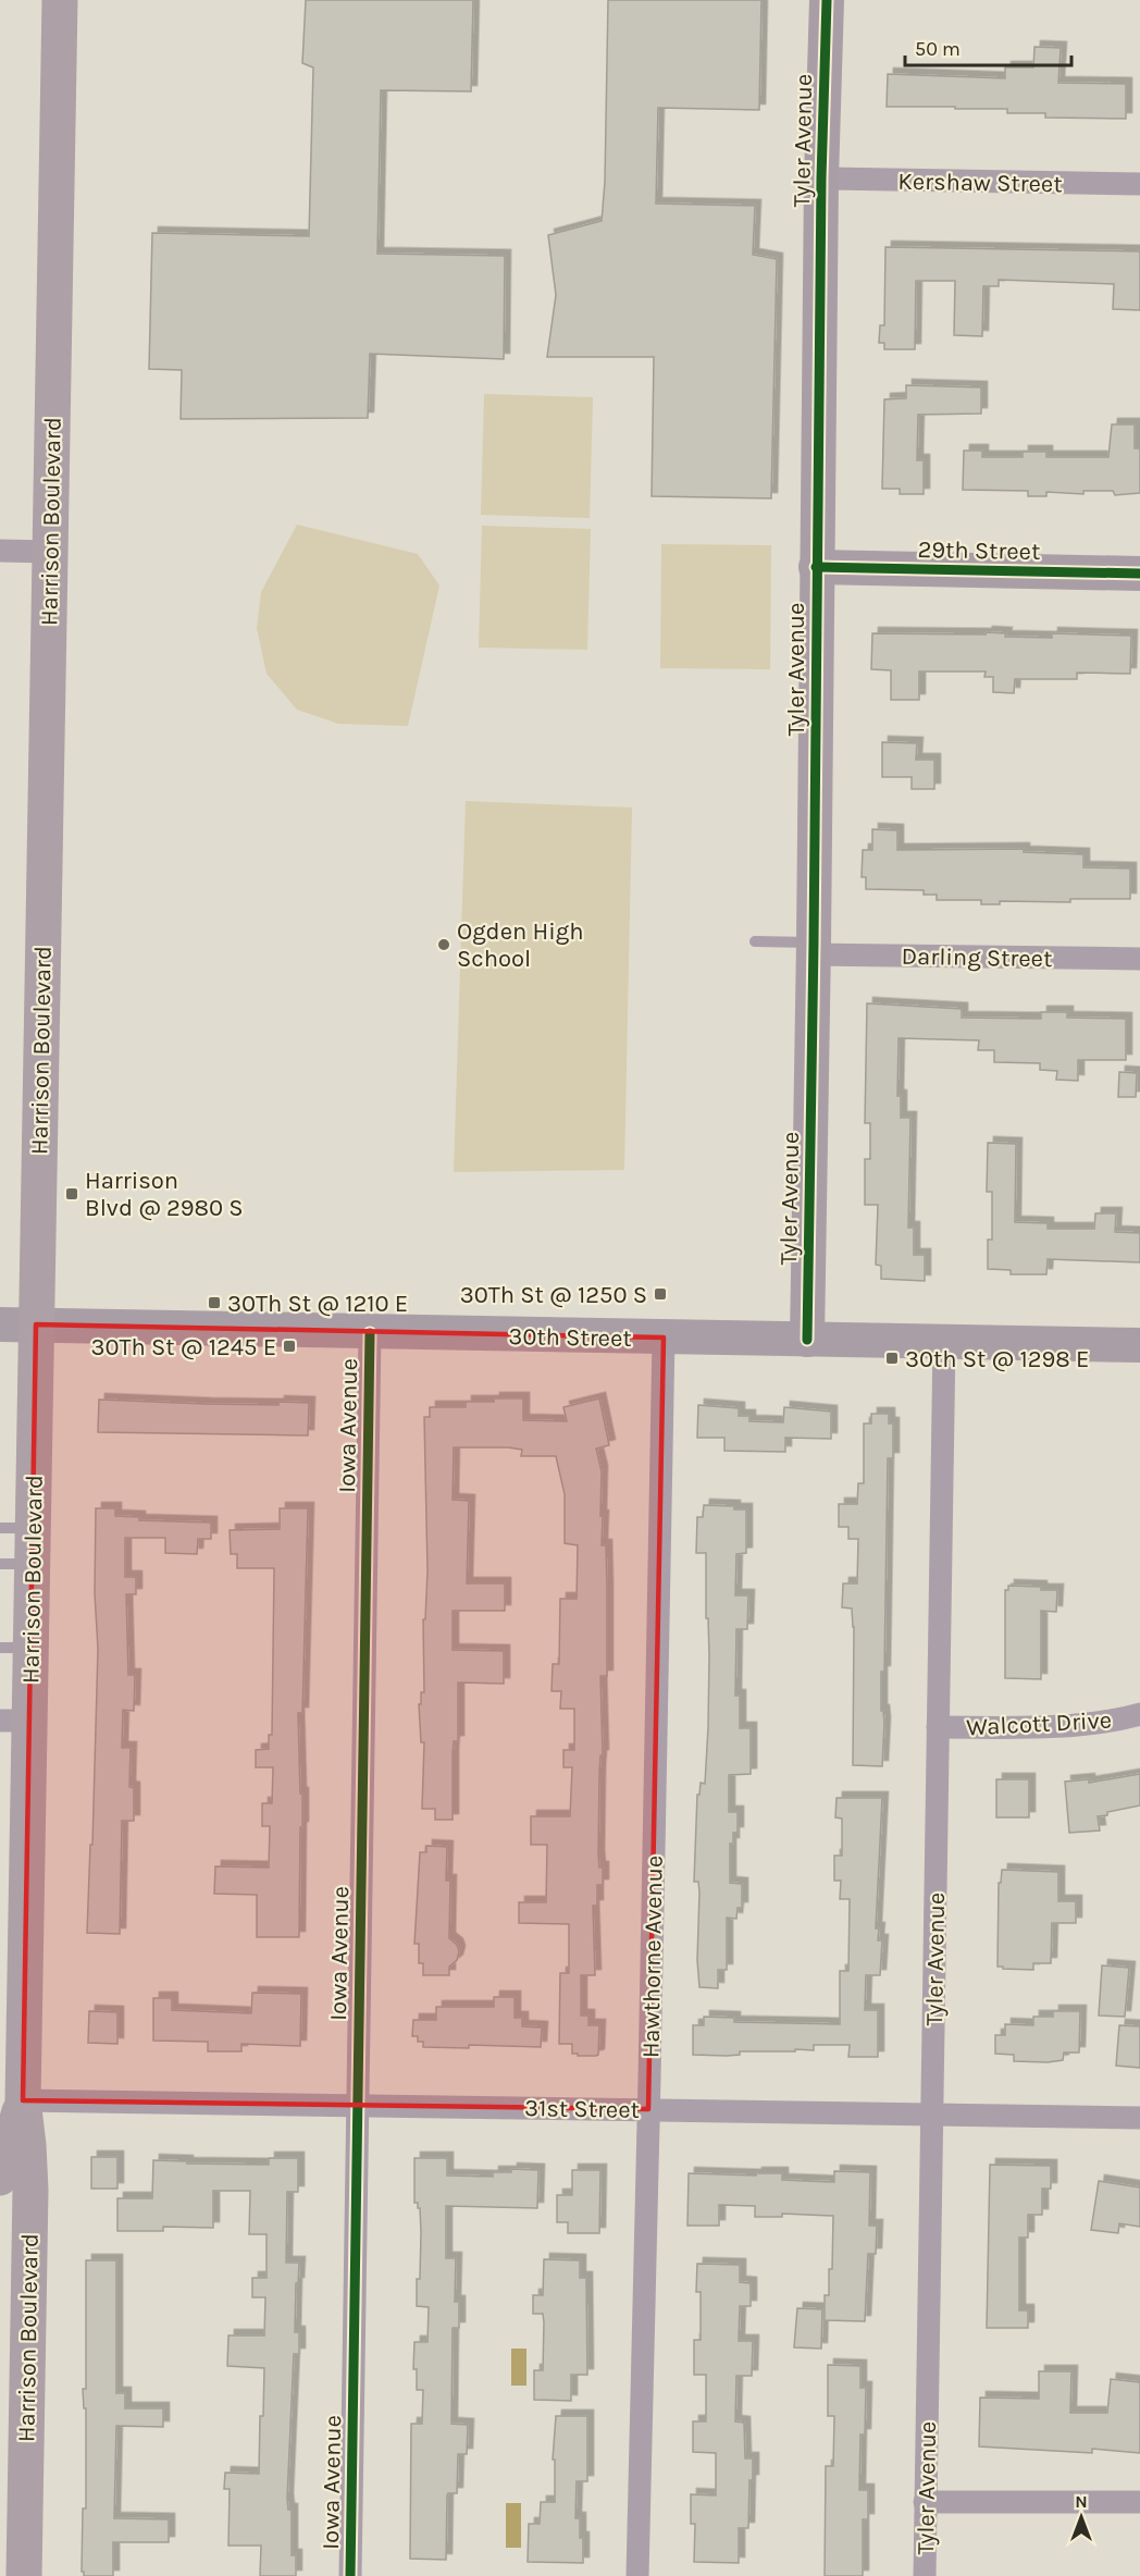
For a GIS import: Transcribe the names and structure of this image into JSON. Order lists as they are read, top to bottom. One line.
{"streets":{"main road":["Harrison Boulevard"],"street":["Tyler Avenue","Kershaw Street","29th Street","Darling Street","30th Street","Iowa Avenue","Walcott Drive","Hawthorne Avenue","31st Street"]},"crossings":[["Tyler Avenue","Kershaw Street"],["Tyler Avenue","29th Street"],["Tyler Avenue","Darling Street"],["Tyler Avenue","30th Street"],["Tyler Avenue","Walcott Drive"],["Tyler Avenue","31st Street"],["Harrison Boulevard","30th Street"],["Harrison Boulevard","31st Street"],["30th Street","Iowa Avenue"],["30th Street","Hawthorne Avenue"],["Iowa Avenue","31st Street"],["Hawthorne Avenue","31st Street"]],"places":{"other":["Ogden High School"],"transit":["Harrison Blvd @ 2980 S","30Th St @ 1250 S","30Th St @ 1210 E","30Th St @ 1245 E","30th St @ 1298 E"]},"scale_bar":"50 m","north":"top"}
